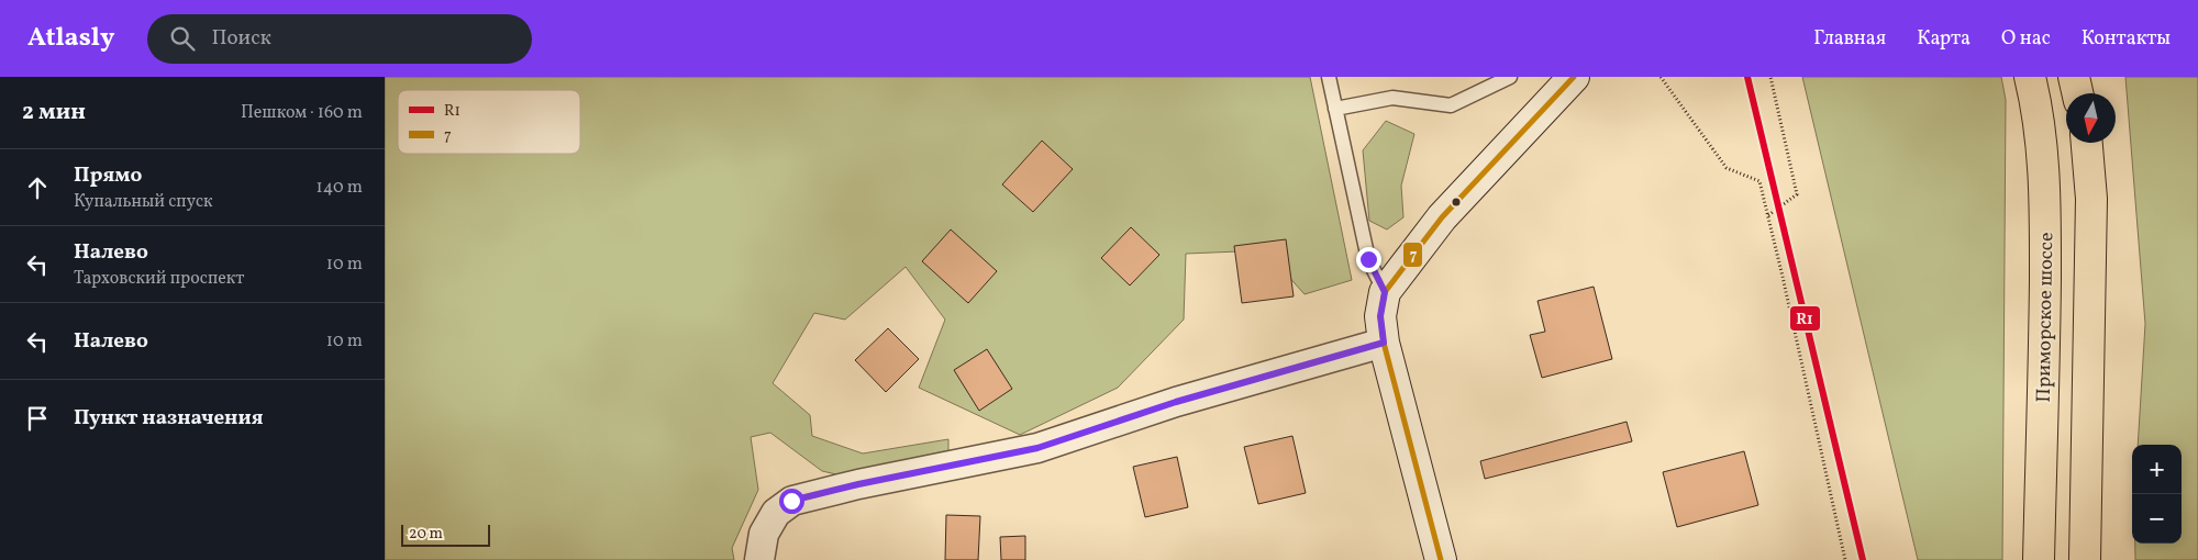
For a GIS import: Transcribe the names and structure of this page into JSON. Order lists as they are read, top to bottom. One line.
{"streets":{"highway":["Приморское шоссе"]},"lines":["transit line R1","transit line 7"],"legend":["R1","7"],"scale_bar":"20 m","north":"bottom","page":{"header":"Atlasly","search":"Поиск","nav":["Главная","Карта","О нас","Контакты"],"heading":["2 мин","Пешком · 160 m"],"list":[["Прямо","Купальный спуск","140 m"],["Налево","Тарховский проспект","10 m"],["Налево","10 m"],"Пункт назначения"],"map_buttons":["+","−"],"scale":"20 m"}}
